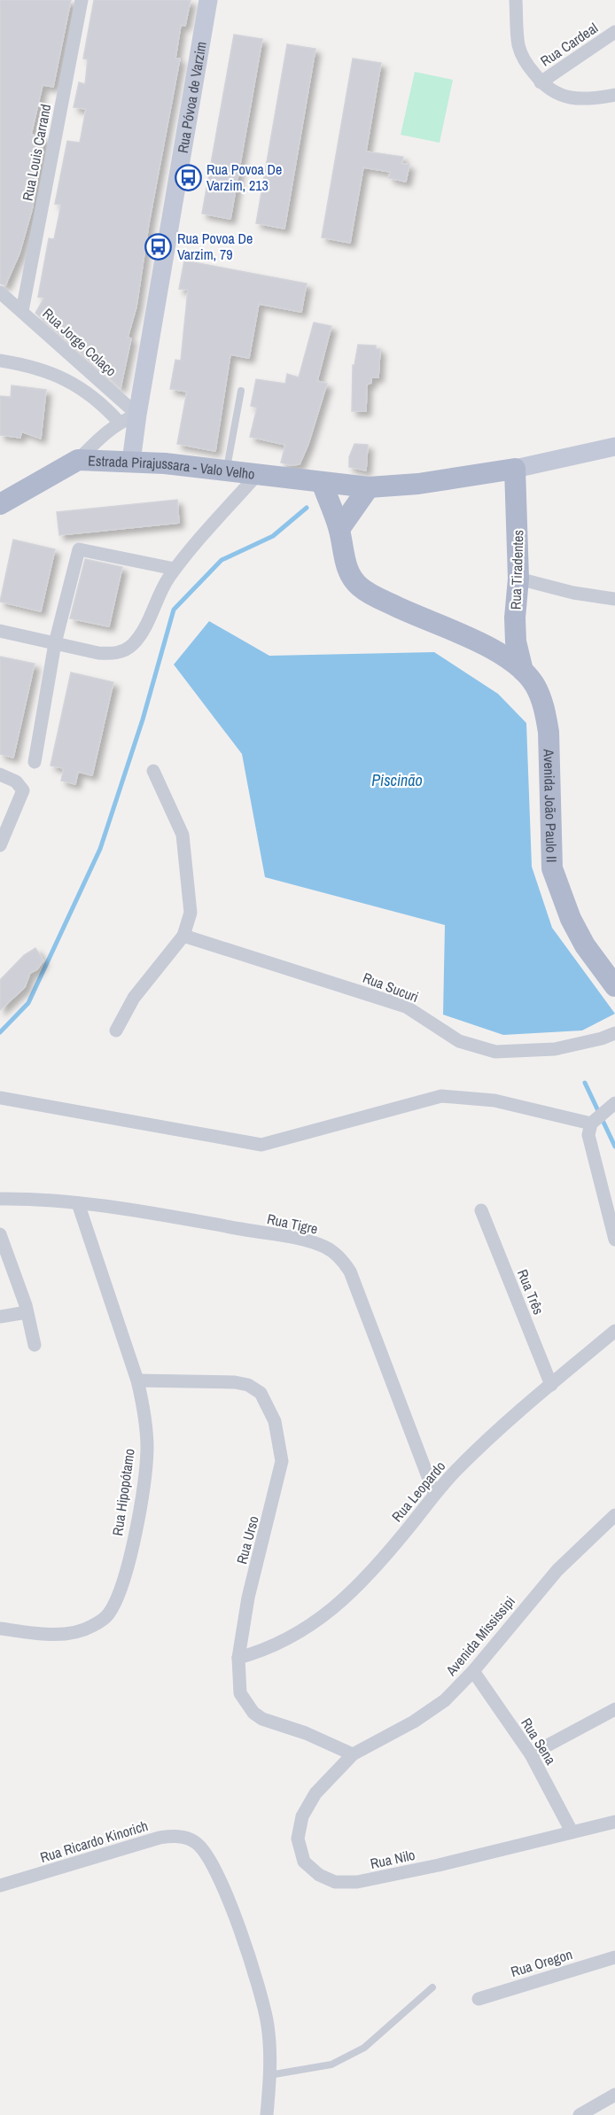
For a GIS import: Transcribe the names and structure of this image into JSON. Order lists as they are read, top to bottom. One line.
{"streets":{"main road":["Rua Póvoa de Varzim","Estrada Pirajussara - Valo Velho","Rua Tiradentes","Avenida João Paulo II"],"street":["Rua Cardeal","Rua Louis Carrand","Rua Jorge Colaço","Rua Sucuri","Rua Tigre","Rua Três","Rua Leopardo","Rua Hipopótamo","Rua Urso","Avenida Mississipi","Rua Sena","Rua Ricardo Kinorich","Rua Nilo","Rua Oregon"]},"crossings":[["Rua Póvoa de Varzim","Rua Jorge Colaço"],["Rua Póvoa de Varzim","Estrada Pirajussara - Valo Velho"],["Rua Louis Carrand","Rua Jorge Colaço"],["Estrada Pirajussara - Valo Velho","Rua Tiradentes"],["Estrada Pirajussara - Valo Velho","Avenida João Paulo II"],["Rua Tiradentes","Avenida João Paulo II"],["Rua Tigre","Rua Leopardo"],["Rua Tigre","Rua Hipopótamo"],["Rua Três","Rua Leopardo"],["Rua Leopardo","Rua Urso"],["Rua Hipopótamo","Rua Urso"],["Rua Urso","Avenida Mississipi"],["Rua Urso","Rua Nilo"],["Avenida Mississipi","Rua Sena"],["Avenida Mississipi","Rua Nilo"],["Rua Sena","Rua Nilo"]],"water":["Piscinão"],"places":{"bus stop":["Rua Povoa De Varzim, 213","Rua Povoa De Varzim, 79"]}}
